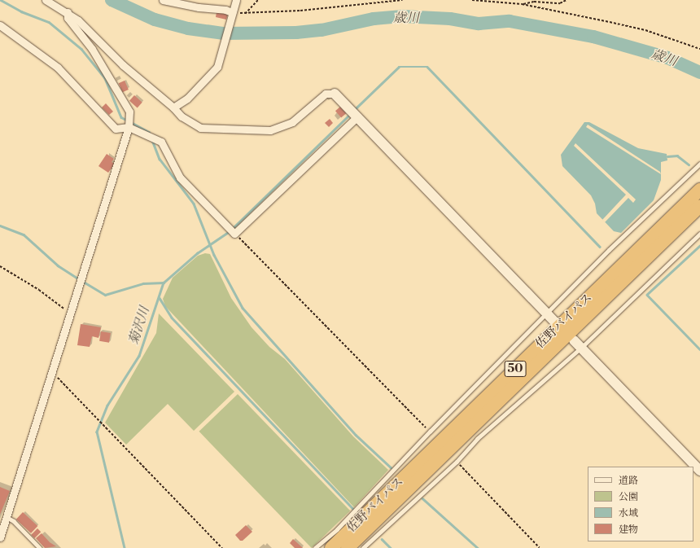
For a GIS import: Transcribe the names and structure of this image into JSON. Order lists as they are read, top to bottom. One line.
{"streets":{"highway":["佐野バイパス","50"]},"water":["歳川","菊沢川"],"legend":["道路","公園","水域","建物"]}
